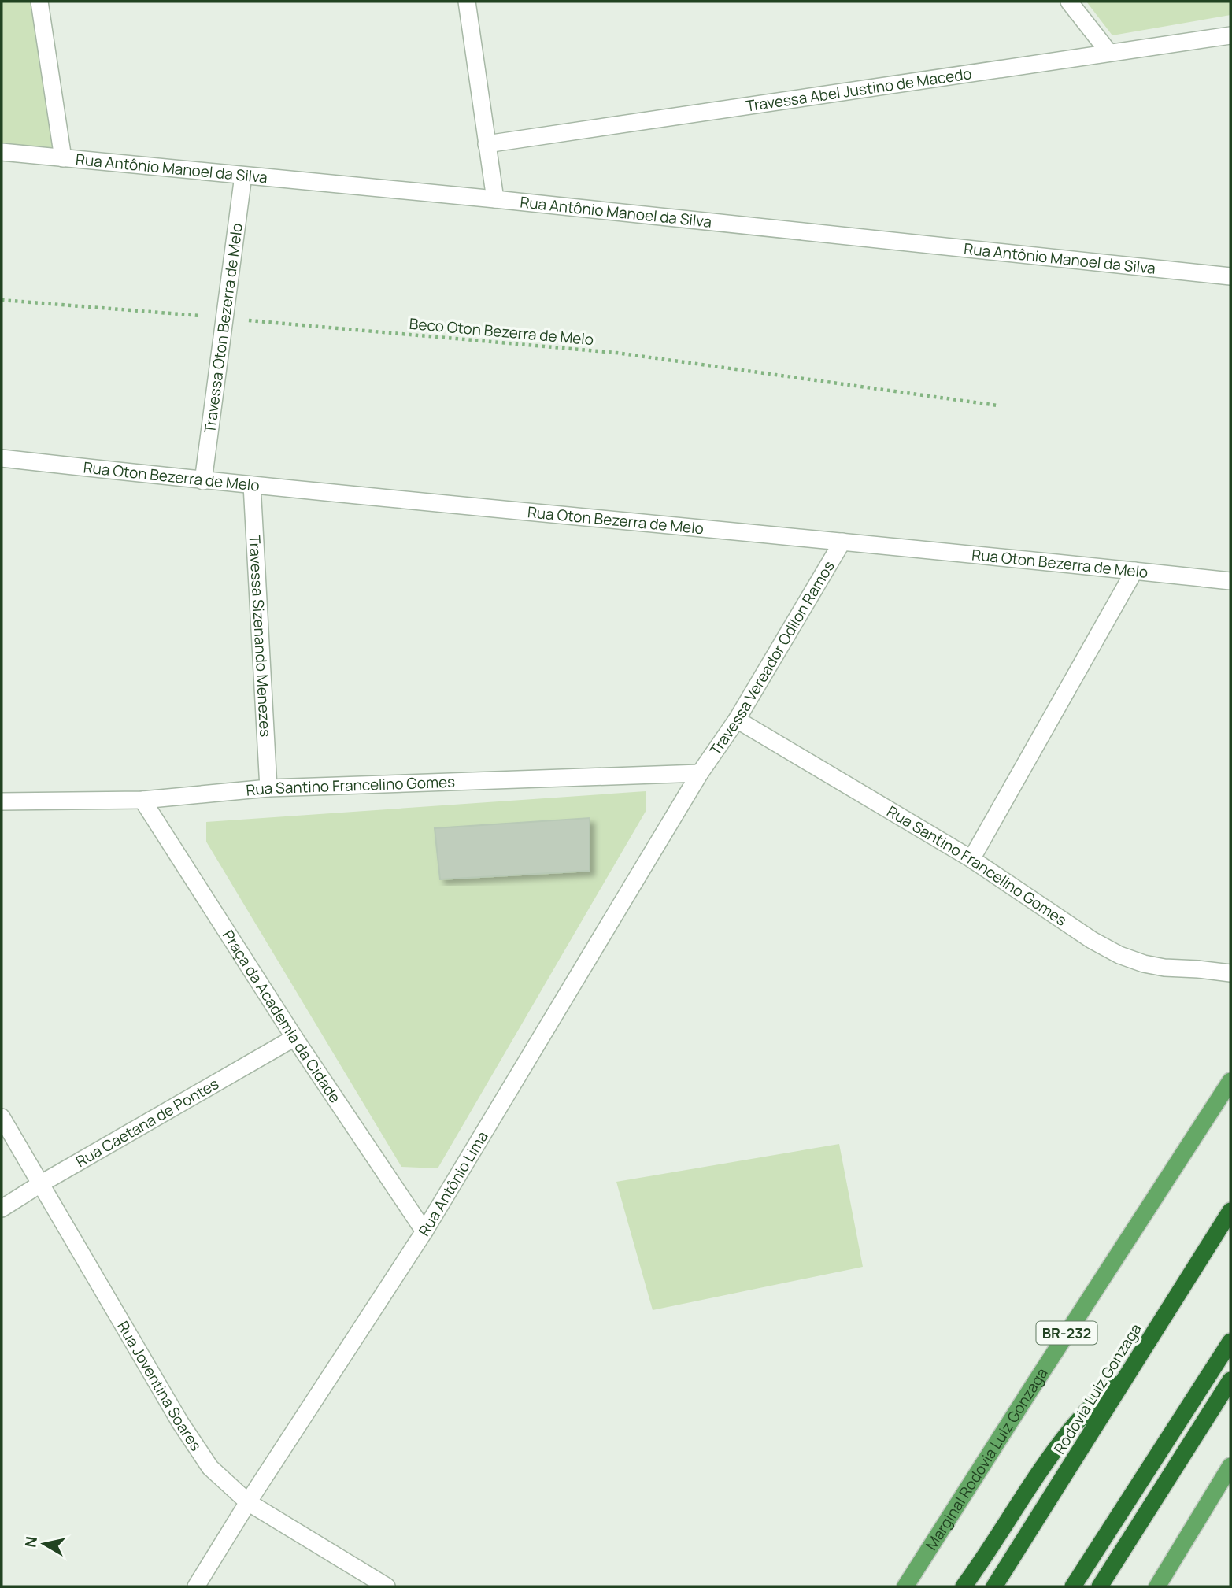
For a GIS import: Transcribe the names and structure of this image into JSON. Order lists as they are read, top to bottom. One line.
{"streets":{"highway":["Rodovia Luiz Gonzaga"],"main road":["BR-232","Marginal Rodovia Luiz Gonzaga"],"street":["Travessa Abel Justino de Macedo","Rua Antônio Manoel da Silva","Travessa Oton Bezerra de Melo","Rua Oton Bezerra de Melo","Travessa Sizenando Menezes","Travessa Vereador Odilon Ramos","Rua Santino Francelino Gomes","Praça da Academia da Cidade","Rua Caetana de Pontes","Rua Antônio Lima","Rua Joventina Soares"],"path":["Beco Oton Bezerra de Melo"]},"crossings":[["Rua Antônio Manoel da Silva","Travessa Oton Bezerra de Melo"],["Travessa Oton Bezerra de Melo","Beco Oton Bezerra de Melo"],["Travessa Oton Bezerra de Melo","Rua Oton Bezerra de Melo"],["Rua Oton Bezerra de Melo","Travessa Sizenando Menezes"],["Rua Oton Bezerra de Melo","Travessa Vereador Odilon Ramos"],["Travessa Sizenando Menezes","Rua Santino Francelino Gomes"],["Travessa Vereador Odilon Ramos","Rua Santino Francelino Gomes"],["Travessa Vereador Odilon Ramos","Rua Antônio Lima"],["Rua Santino Francelino Gomes","Praça da Academia da Cidade"],["Rua Santino Francelino Gomes","Rua Antônio Lima"],["Praça da Academia da Cidade","Rua Caetana de Pontes"],["Praça da Academia da Cidade","Rua Antônio Lima"],["Rua Caetana de Pontes","Rua Joventina Soares"],["Rua Antônio Lima","Rua Joventina Soares"]],"north":"left"}
